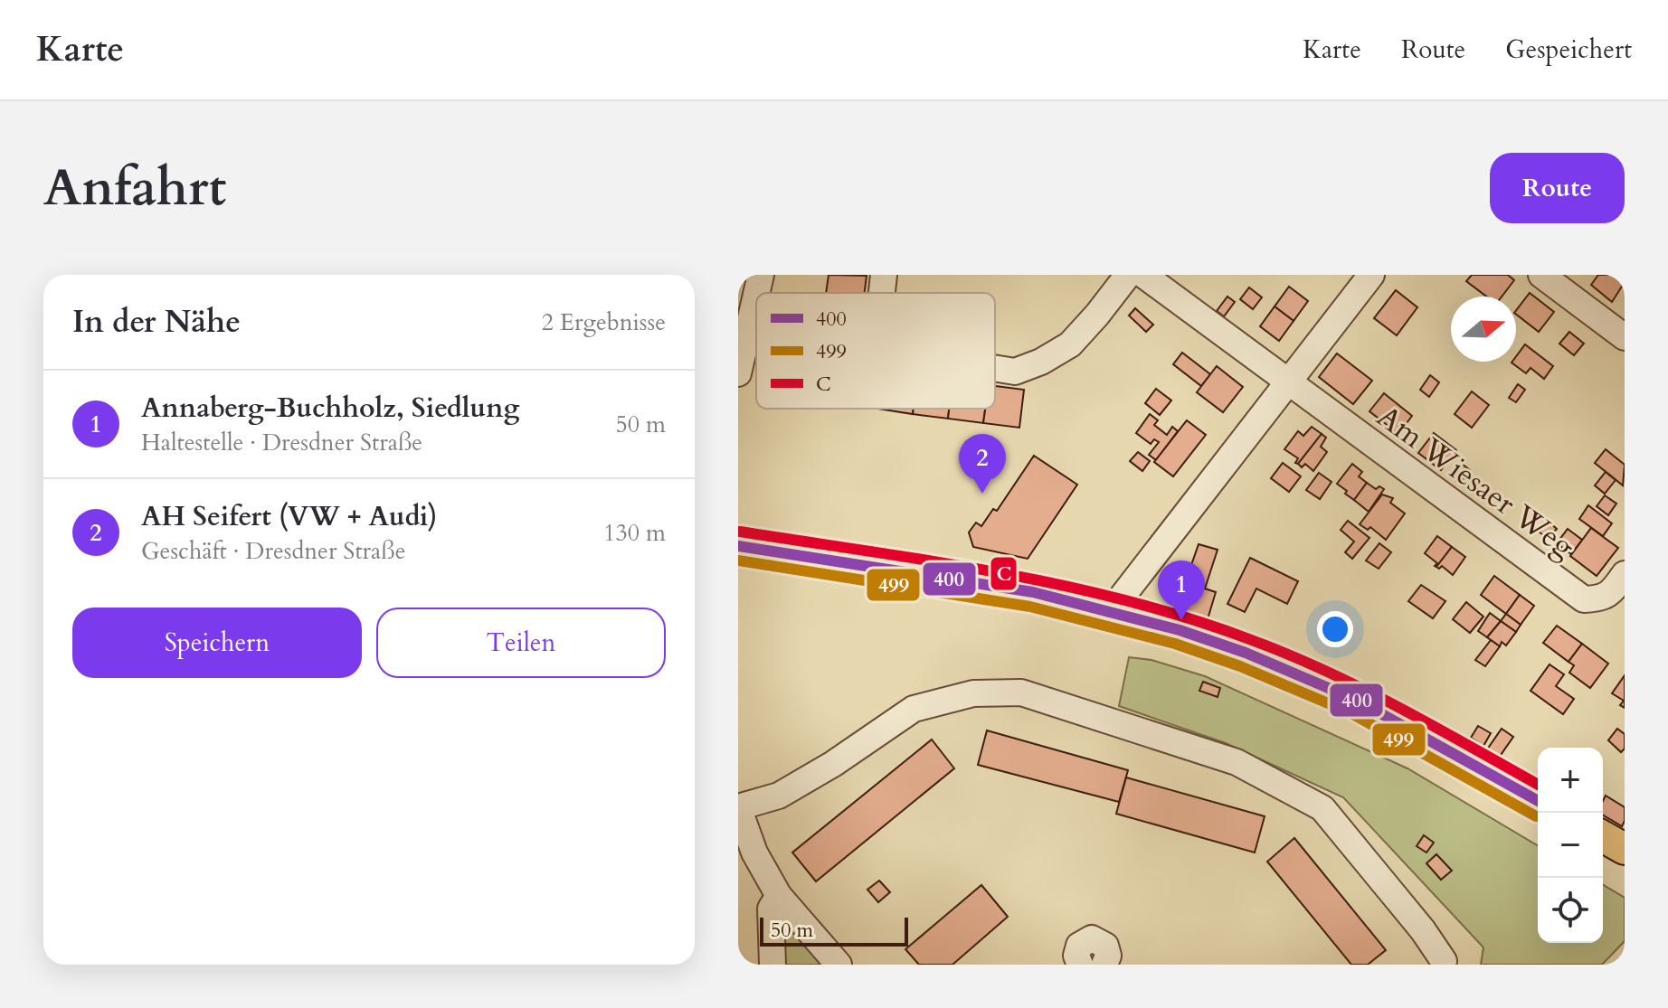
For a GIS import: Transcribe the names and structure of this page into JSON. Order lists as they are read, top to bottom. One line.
{"streets":{"street":["Am Wiesaer Weg"]},"lines":["transit line C","transit line 400","transit line 499"],"legend":["400","499","C"],"scale_bar":"50 m","north":"right","page":{"header":"Karte","nav":["Karte","Route","Gespeichert"],"buttons":["Route",["Speichern","Teilen"]],"title":"Anfahrt","heading":["In der Nähe","2 Ergebnisse"],"list":[{"mark":"1","name":"Annaberg-Buchholz, Siedlung","note":"Haltestelle · Dresdner Straße","value":"50 m"},{"mark":"2","name":"AH Seifert (VW + Audi)","note":"Geschäft · Dresdner Straße","value":"130 m"}],"pins":["2","1"],"map_buttons":["+","−"],"scale":"50 m"}}
